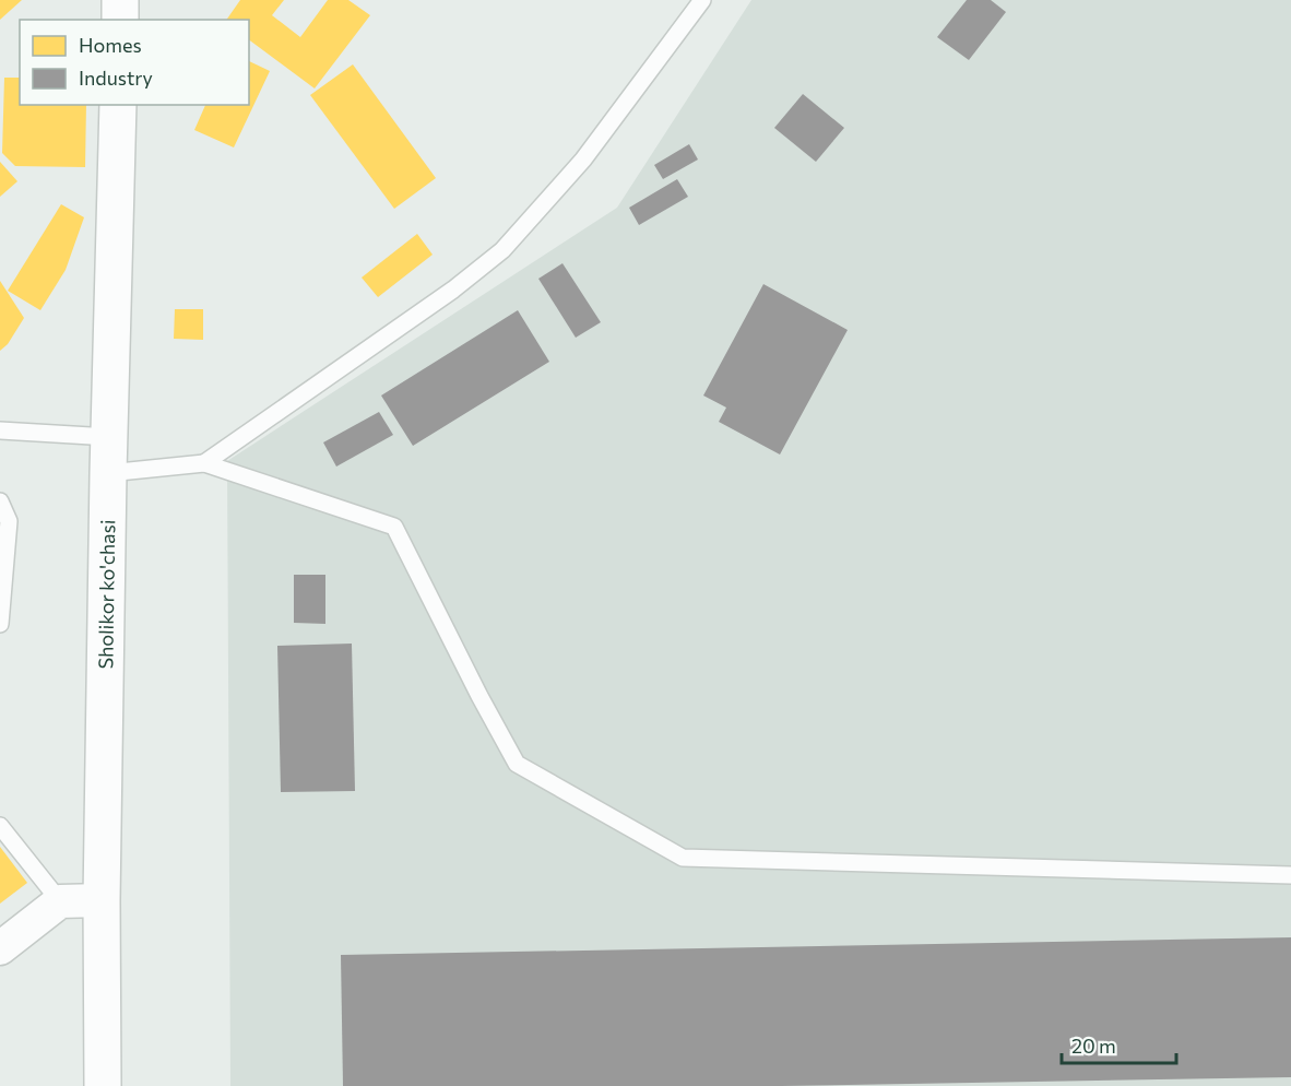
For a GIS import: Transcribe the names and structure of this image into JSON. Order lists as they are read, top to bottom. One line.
{"streets":{"street":["Sholikor ko'chasi"]},"legend":["Homes","Industry"],"scale_bar":"20 m"}
